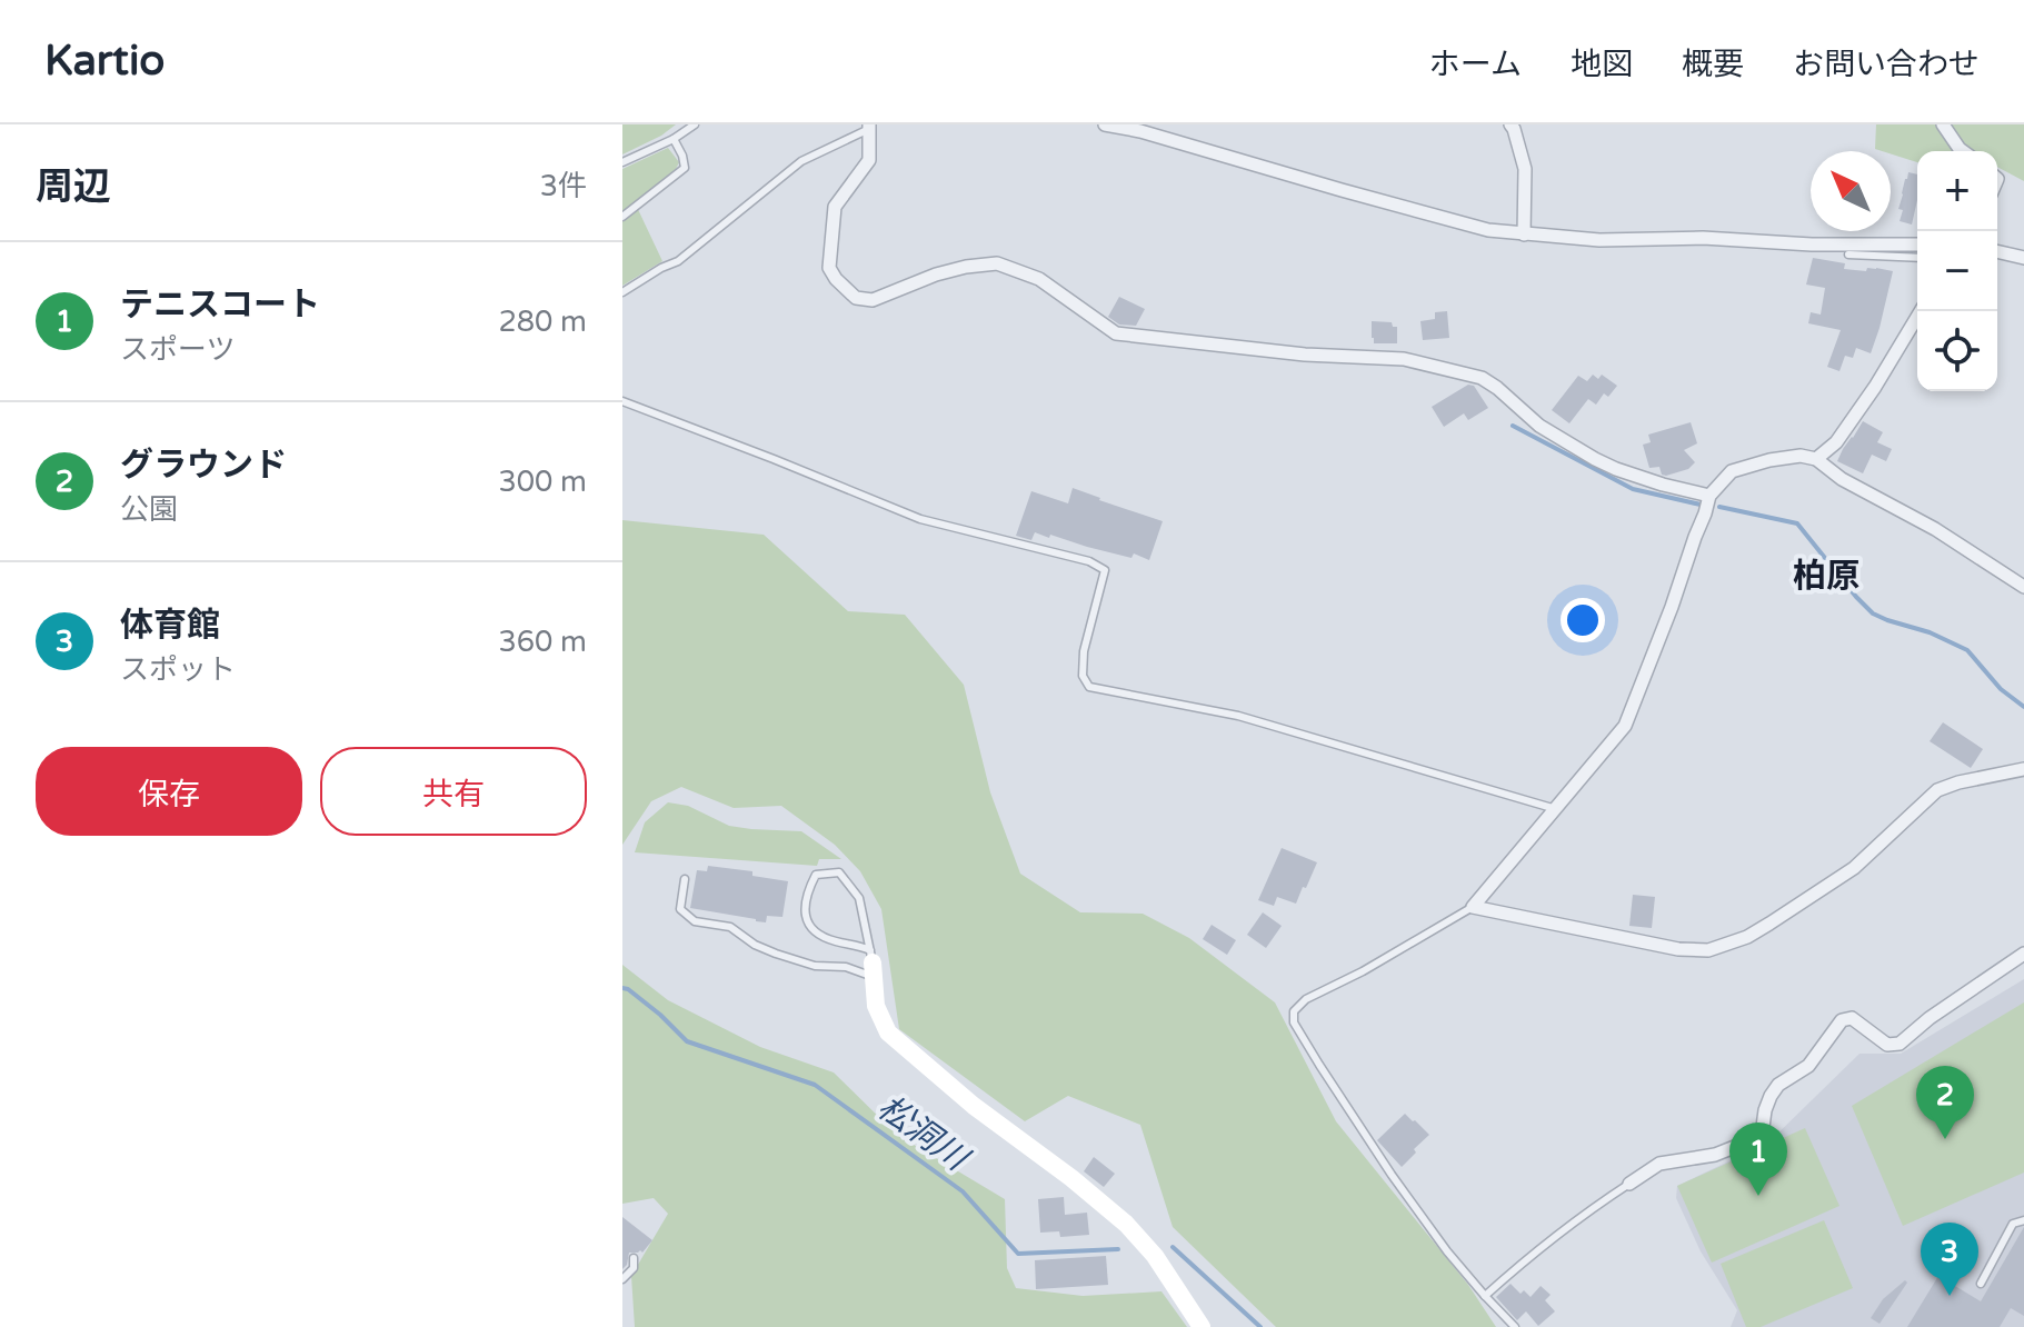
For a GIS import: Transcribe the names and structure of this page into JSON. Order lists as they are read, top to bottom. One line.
{"districts":["柏原"],"water":["松洞川"],"north":"top left","page":{"header":"Kartio","nav":["ホーム","地図","概要","お問い合わせ"],"heading":["周辺","3件"],"map_buttons":["+","−"],"list":[{"mark":"1","name":"テニスコート","note":"スポーツ","value":"280 m"},{"mark":"2","name":"グラウンド","note":"公園","value":"300 m"},{"mark":"3","name":"体育館","note":"スポット","value":"360 m"}],"buttons":["保存","共有"],"pins":["2","1","3"]}}
